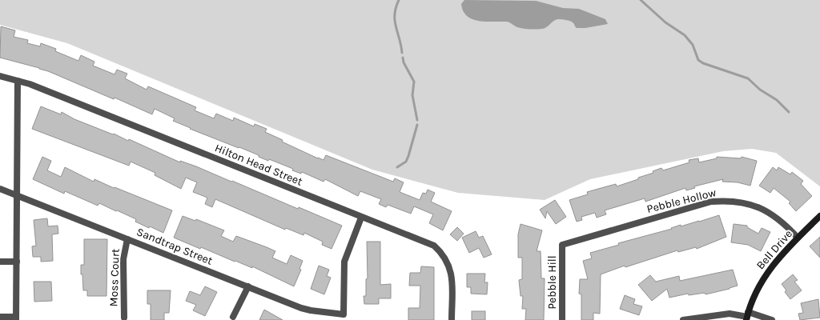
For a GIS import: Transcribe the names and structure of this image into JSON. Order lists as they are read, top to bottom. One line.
{"streets":{"street":["Hilton Head Street","Pebble Hollow","Sandtrap Street","Bell Drive","Moss Court","Pebble Hill"]},"crossings":[["Hilton Head Street","Sandtrap Street"],["Pebble Hollow","Bell Drive"],["Pebble Hollow","Pebble Hill"],["Sandtrap Street","Moss Court"]]}
